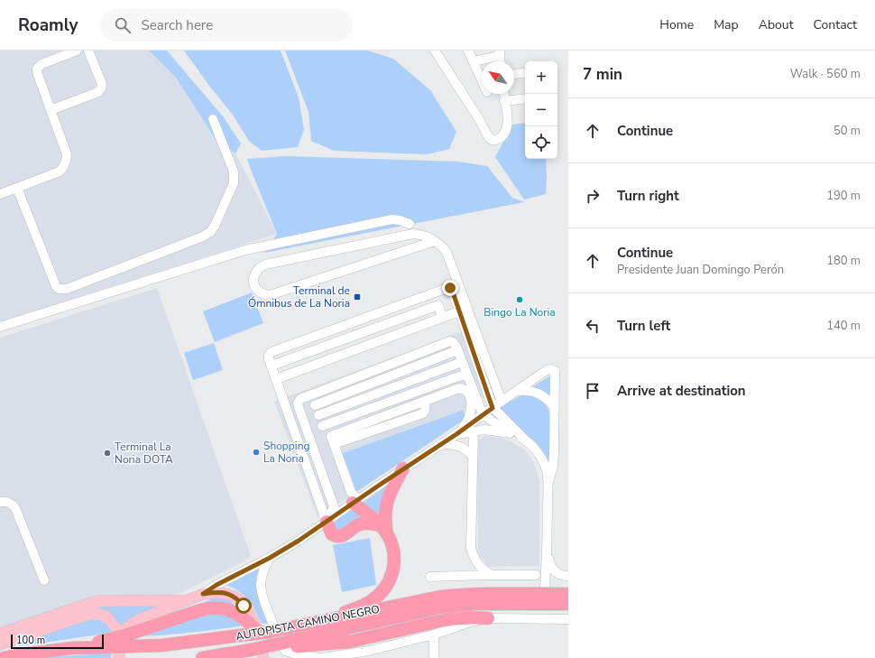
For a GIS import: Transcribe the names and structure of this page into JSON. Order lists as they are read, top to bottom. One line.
{"streets":{"highway":["AUTOPISTA CAMINO NEGRO"]},"places":{"transit":["Terminal de Ómnibus de La Noria"],"other":["Bingo La Noria","Shopping La Noria","Terminal La Noria DOTA"]},"scale_bar":"100 m","north":"top left","page":{"header":"Roamly","search":"Search here","nav":["Home","Map","About","Contact"],"heading":["7 min","Walk · 560 m"],"map_buttons":["+","−"],"list":[["Continue","50 m"],["Turn right","190 m"],["Continue","Presidente Juan Domingo Perón","180 m"],["Turn left","140 m"],"Arrive at destination"],"scale":"100 m"}}
